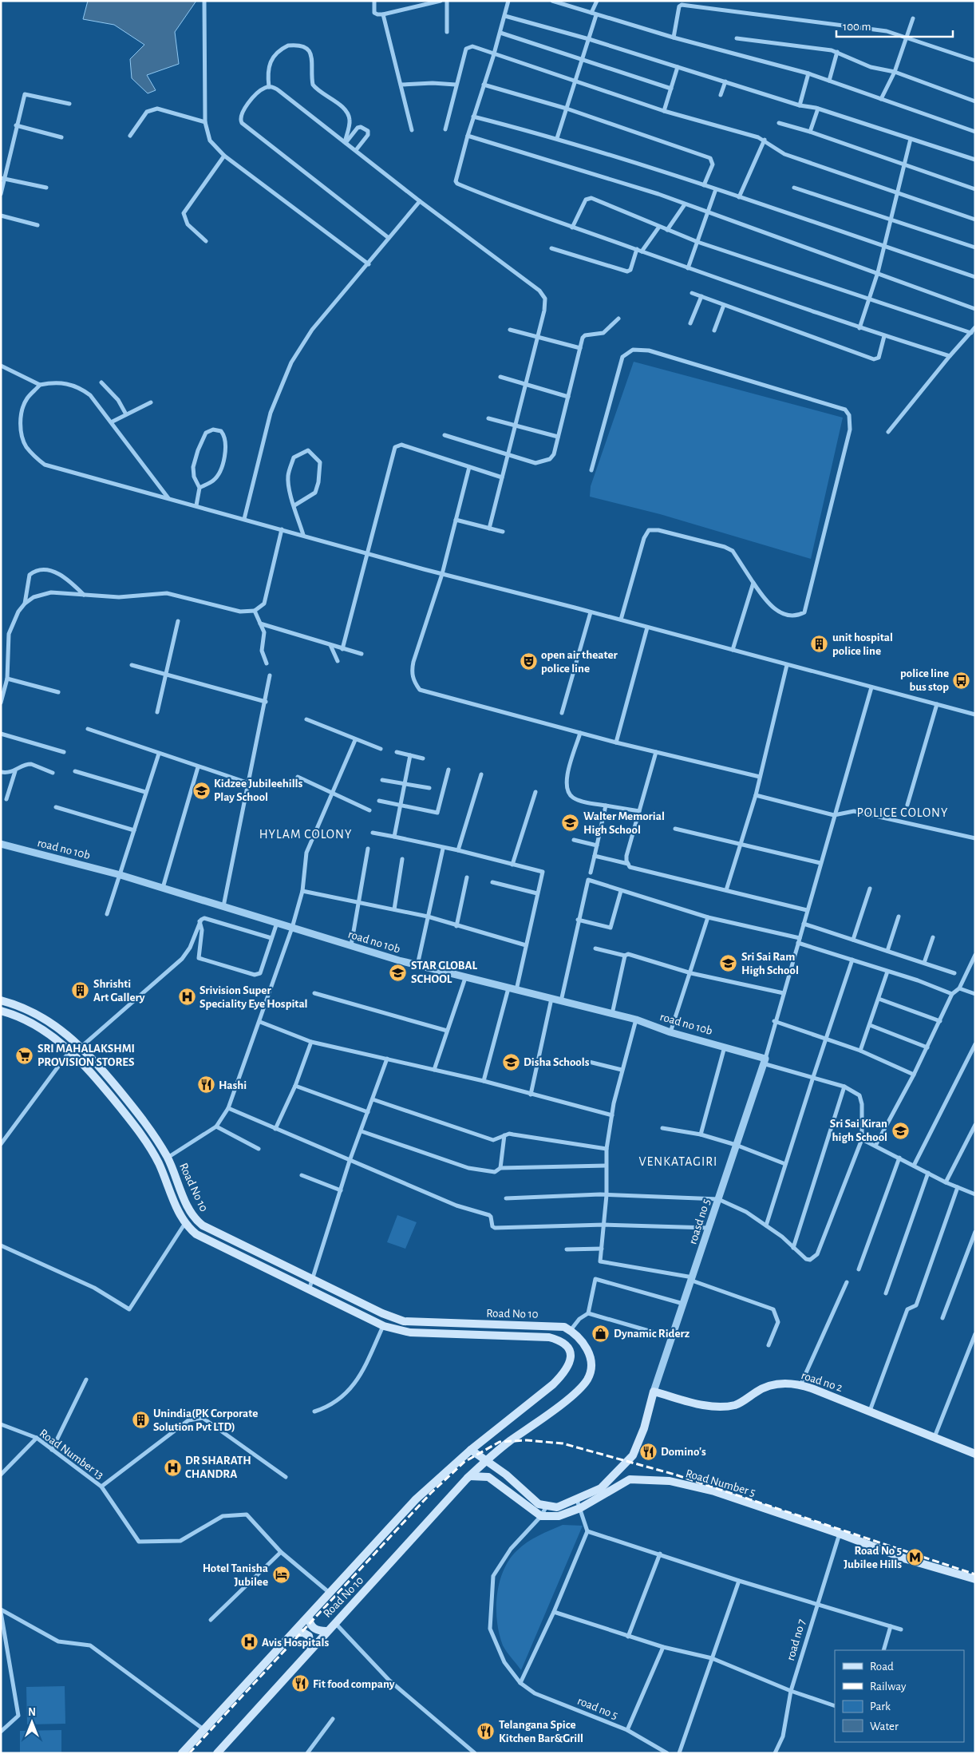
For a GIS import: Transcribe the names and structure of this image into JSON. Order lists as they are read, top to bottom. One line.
{"streets":{"main road":["Road No 10","road no 2","Road Number 5"],"street":["road no 10b","roasd no 5","Road Number 13","road no 7","road no 5"]},"crossings":[["road no 10b","roasd no 5"],["Road No 10","Road Number 13"],["roasd no 5","road no 2"],["Road Number 5","road no 7"]],"districts":["POLICE COLONY","HYLAM COLONY","VENKATAGIRI"],"places":{"building":["unit hospital police line","Shrishti Art Gallery","Unindia(PK Corporate Solution Pvt LTD)"],"theatre":["open air theater police line"],"bus stop":["police line bus stop"],"school or university":["Kidzee Jubileehills Play School","Walter Memorial High School","Sri Sai Ram High School","STAR GLOBAL SCHOOL","Disha Schools","Sri Sai Kiran high School"],"hospital":["Srivision Super Speciality Eye Hospital","DR SHARATH CHANDRA","Avis Hospitals"],"supermarket":["SRI MAHALAKSHMI PROVISION STORES"],"restaurant":["Hashi","Domino's","Fit food company","Telangana Spice Kitchen Bar&Grill"],"shop":["Dynamic Riderz"],"metro station":["Road No 5 Jubilee Hills"],"hotel":["Hotel Tanisha Jubilee"]},"legend":["Road","Railway","Park","Water"],"scale_bar":"100 m","north":"top"}
